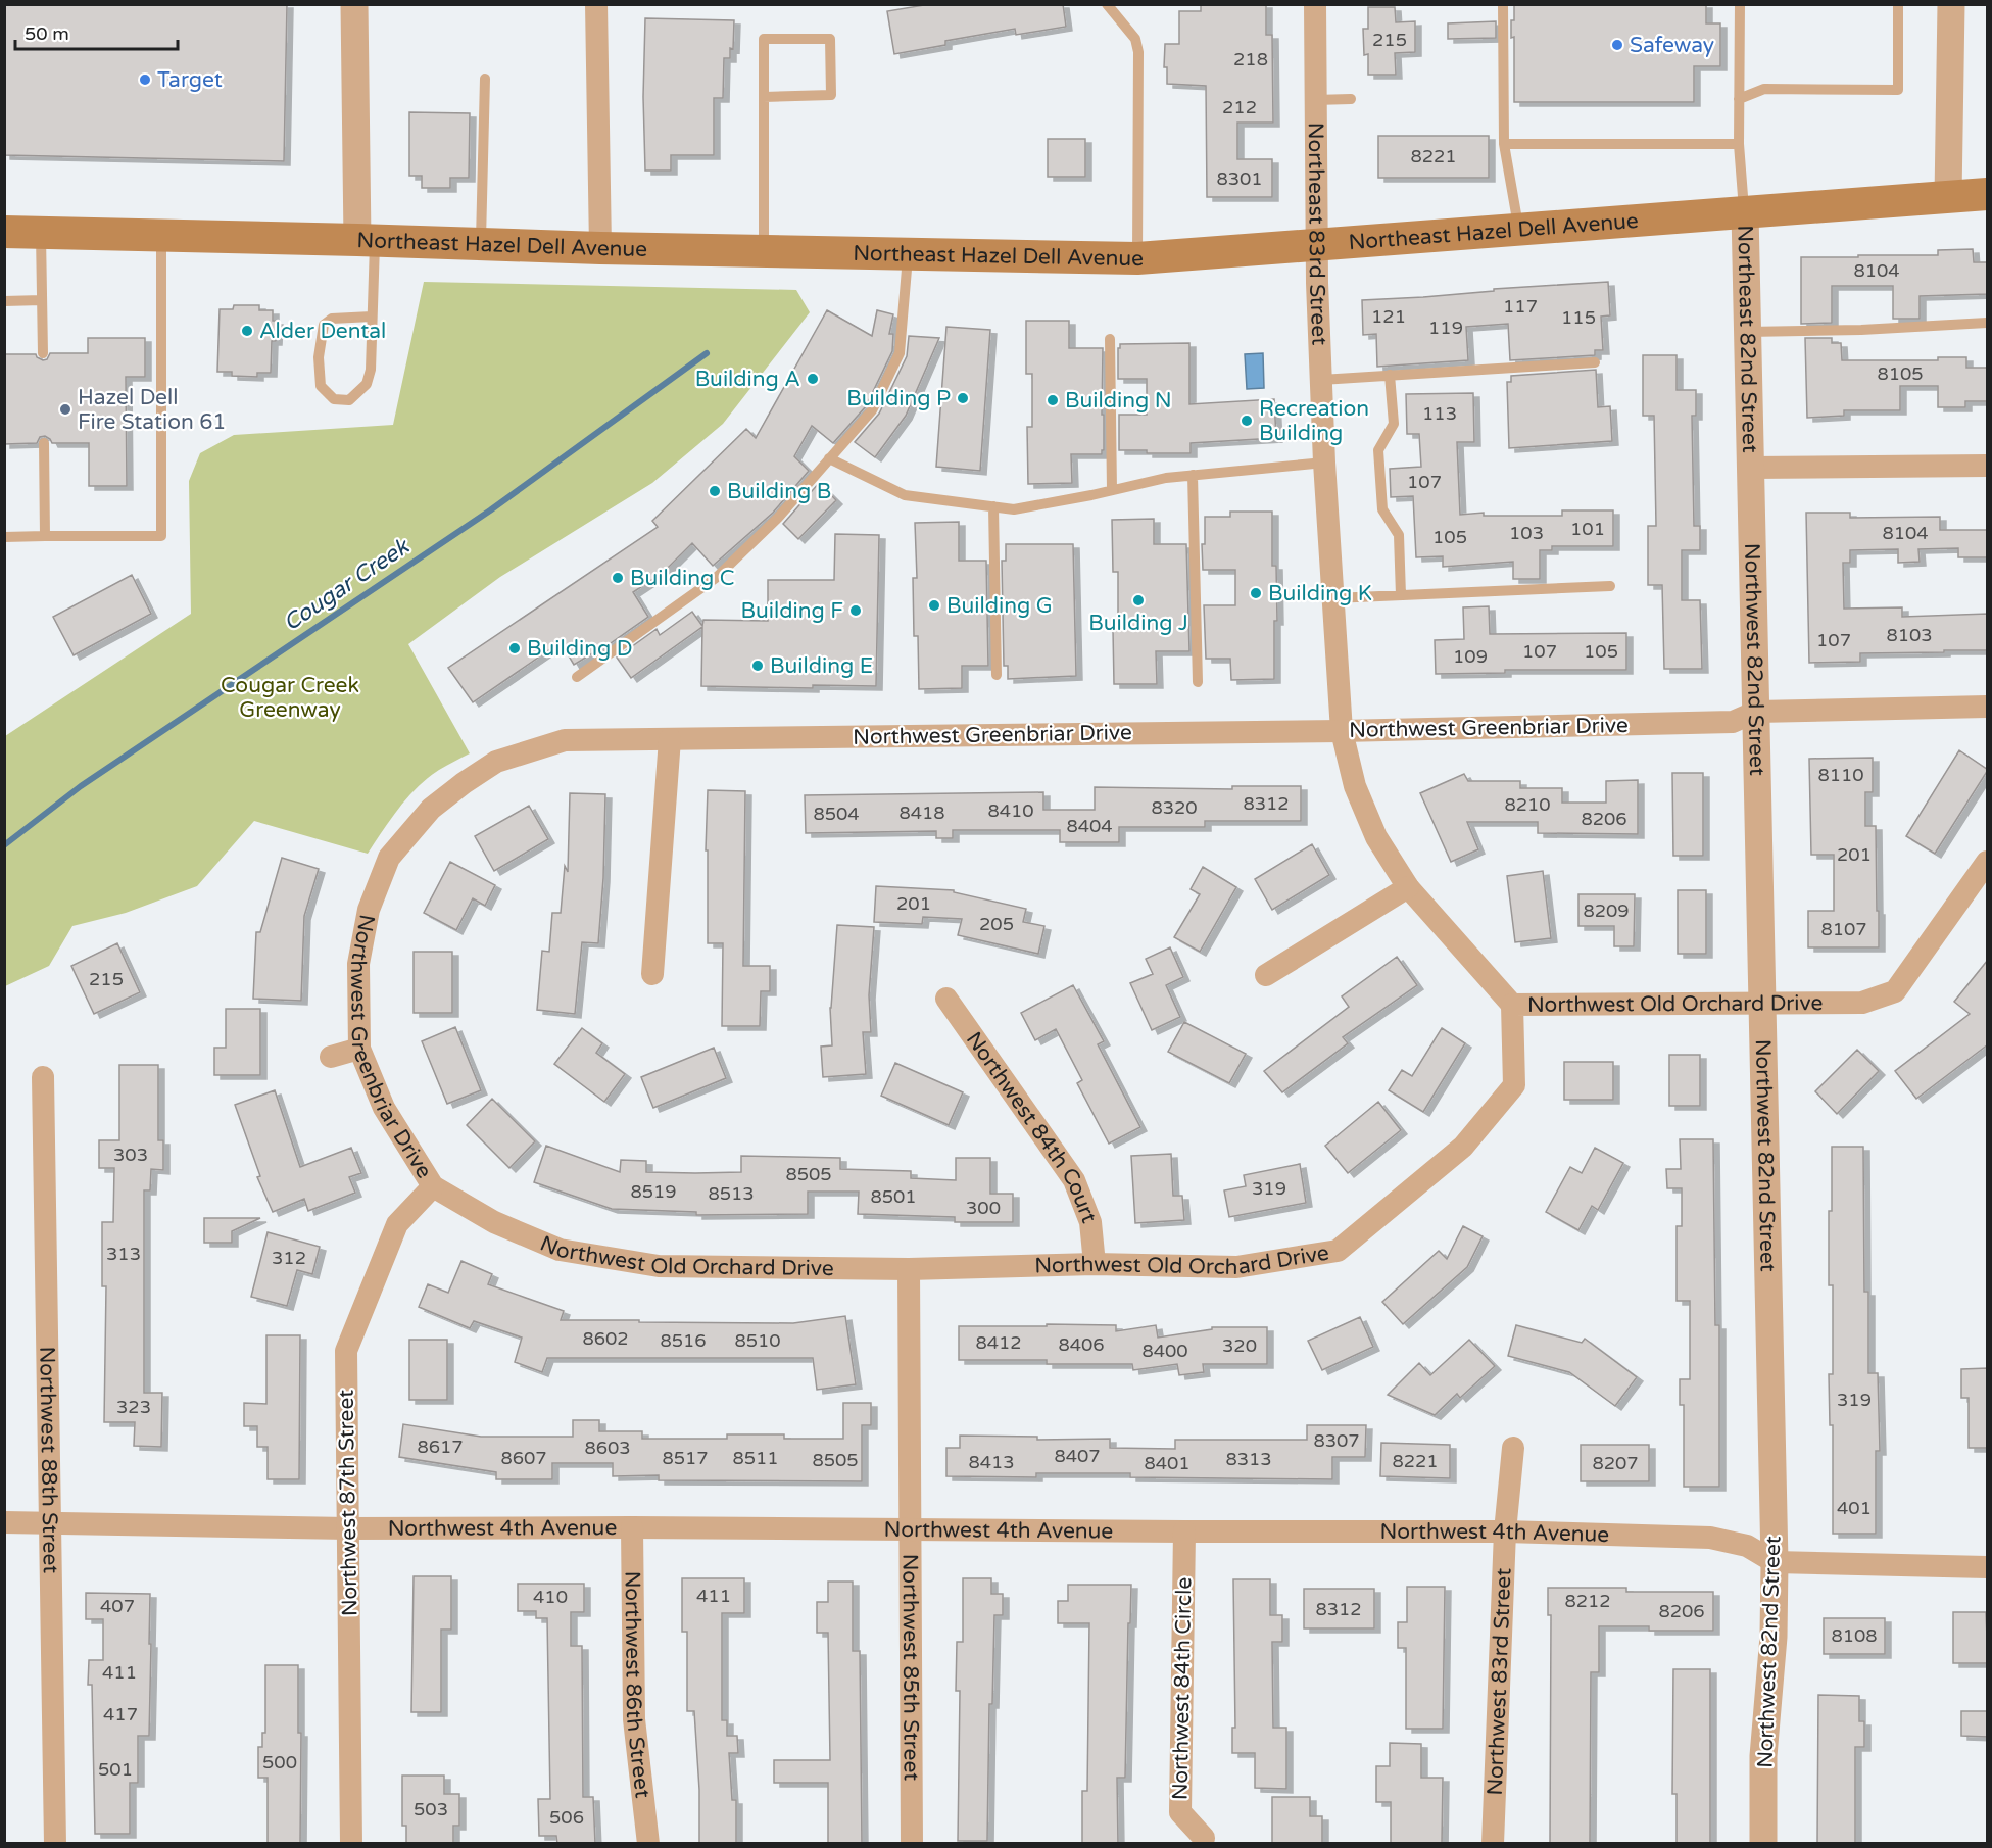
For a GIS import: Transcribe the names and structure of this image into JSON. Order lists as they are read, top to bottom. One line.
{"streets":{"main road":["Northeast Hazel Dell Avenue"],"street":["Northeast 83rd Street","Northeast 82nd Street","Northwest 82nd Street","Northwest Greenbriar Drive","Northwest Old Orchard Drive","Northwest 84th Court","Northwest 88th Street","Northwest 87th Street","Northwest 4th Avenue","Northwest 85th Street","Northwest 83rd Street","Northwest 86th Street","Northwest 84th Circle"]},"crossings":[["Northeast Hazel Dell Avenue","Northeast 83rd Street"],["Northeast Hazel Dell Avenue","Northeast 82nd Street"],["Northeast 82nd Street","Northwest 82nd Street"],["Northwest 82nd Street","Northwest Greenbriar Drive"],["Northwest 82nd Street","Northwest Old Orchard Drive"],["Northwest 82nd Street","Northwest 4th Avenue"],["Northwest Greenbriar Drive","Northwest Old Orchard Drive"],["Northwest Greenbriar Drive","Northwest 87th Street"],["Northwest Old Orchard Drive","Northwest 84th Court"],["Northwest Old Orchard Drive","Northwest 87th Street"],["Northwest Old Orchard Drive","Northwest 85th Street"],["Northwest 88th Street","Northwest 4th Avenue"],["Northwest 87th Street","Northwest 4th Avenue"],["Northwest 4th Avenue","Northwest 85th Street"],["Northwest 4th Avenue","Northwest 83rd Street"],["Northwest 4th Avenue","Northwest 86th Street"],["Northwest 4th Avenue","Northwest 84th Circle"]],"water":["Cougar Creek"],"parks":["Cougar Creek Greenway"],"places":["Safeway","Target","Alder Dental","Building A","Building P","Building N","Hazel Dell Fire Station 61","Recreation Building","Building B","Building C","Building K","Building J","Building G","Building F","Building D","Building E"],"house_numbers":["215","218","212","8221","8301","8104","117","121","115","119","8105","113","107","101","103","8104","105","8103","107","107","105","109","8110","8312","8210","8320","8410","8418","8504","8206","8404","201","201","8209","205","8107","215","303","8505","319","8519","8513","8501","300","313","312","8602","8516","8510","8412","8406","320","8400","319","323","8307","8617","8603","8407","8607","8517","8511","8313","8505","8221","8413","8401","8207","401","411","410","8212","407","8312","8206","8108","411","417","500","501","503","506"],"scale_bar":"50 m"}
